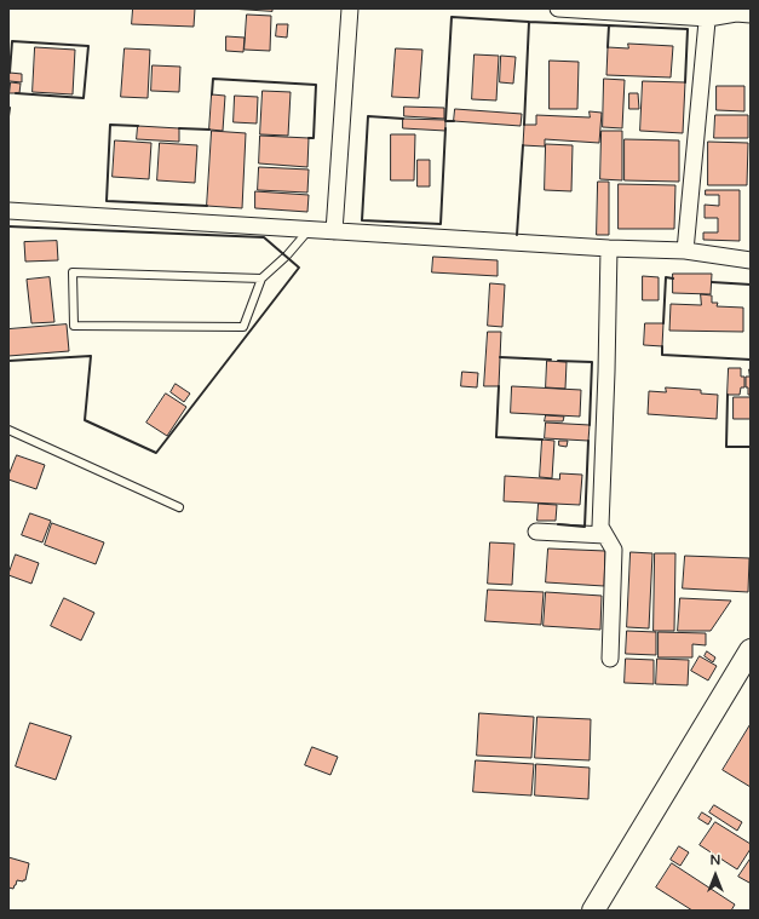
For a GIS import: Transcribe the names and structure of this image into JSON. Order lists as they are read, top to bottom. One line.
{"north":"top"}
